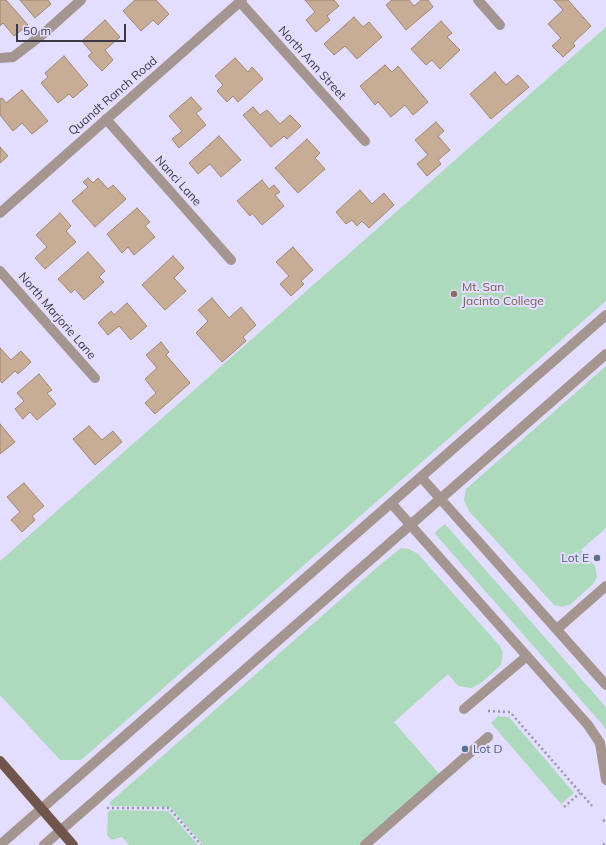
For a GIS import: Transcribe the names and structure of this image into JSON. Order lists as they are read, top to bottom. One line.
{"streets":{"street":["North Ann Street","Quandt Ranch Road","Nanci Lane","North Marjorie Lane"]},"crossings":[["North Ann Street","Quandt Ranch Road"],["Quandt Ranch Road","Nanci Lane"]],"places":["Mt. San Jacinto College","Lot E","Lot D"],"scale_bar":"50 m"}
